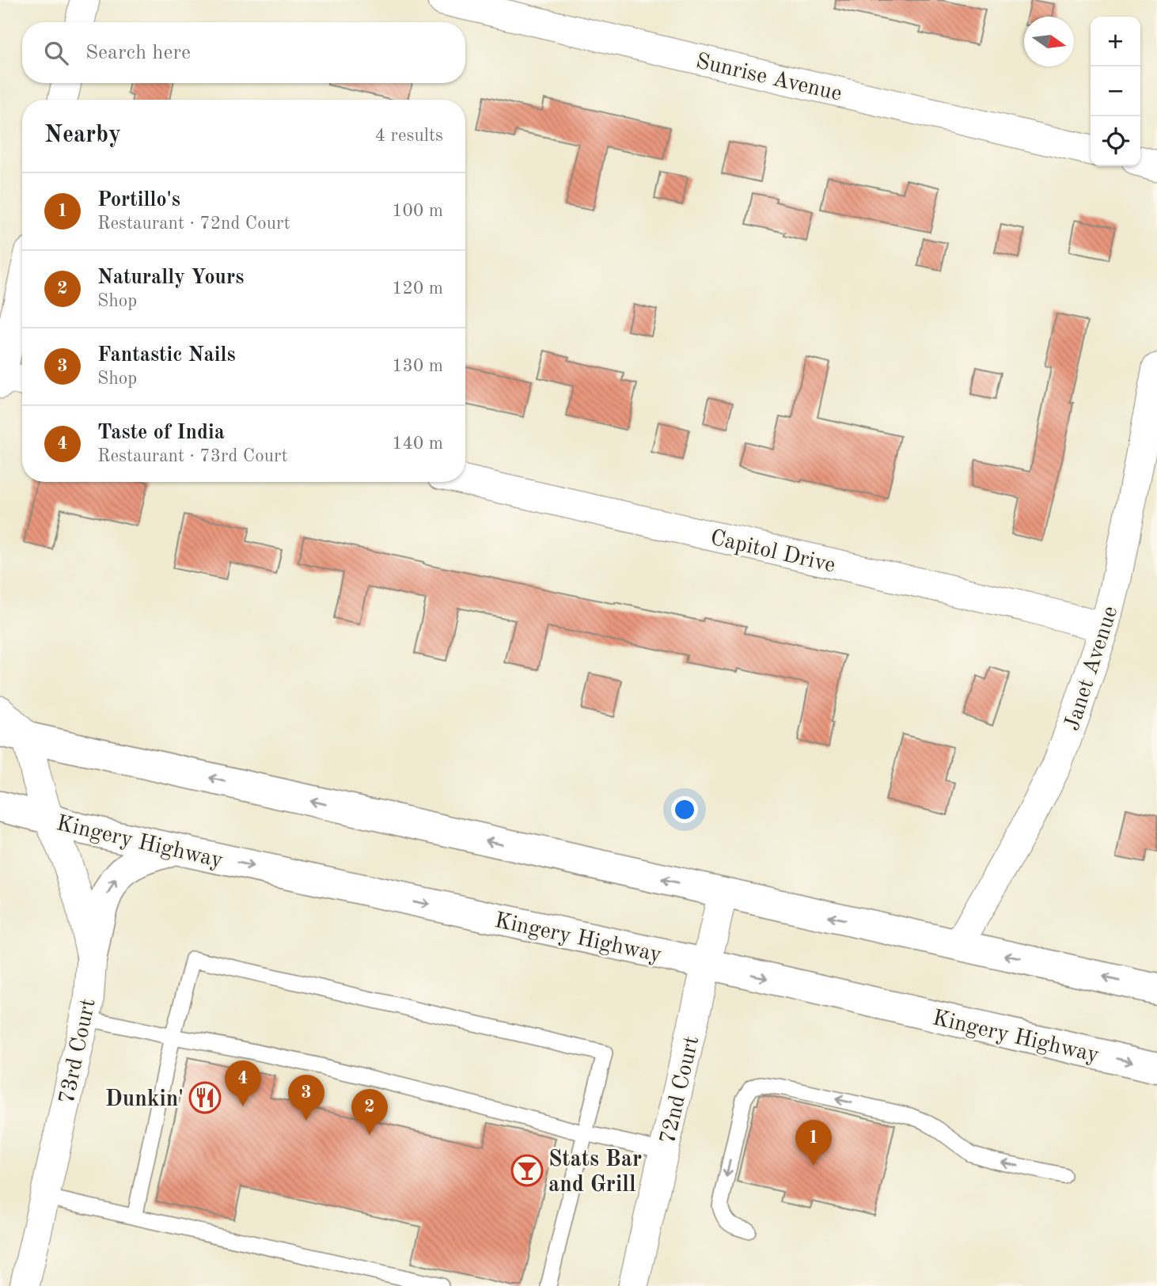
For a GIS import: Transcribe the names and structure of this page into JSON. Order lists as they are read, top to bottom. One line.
{"streets":{"highway":["Kingery Highway"],"street":["Sunrise Avenue","Capitol Drive","Janet Avenue","73rd Court","72nd Court"]},"crossings":[["Capitol Drive","Janet Avenue"],["Kingery Highway","73rd Court"],["Kingery Highway","72nd Court"]],"places":{"restaurant":["Dunkin'"],"bar":["Stats Bar and Grill"]},"north":"right","page":{"map_buttons":["+","−"],"search":"Search here","heading":["Nearby","4 results"],"list":[{"mark":"1","name":"Portillo's","note":"Restaurant · 72nd Court","value":"100 m"},{"mark":"2","name":"Naturally Yours","note":"Shop","value":"120 m"},{"mark":"3","name":"Fantastic Nails","note":"Shop","value":"130 m"},{"mark":"4","name":"Taste of India","note":"Restaurant · 73rd Court","value":"140 m"}],"pins":["4","3","2","1"]}}
